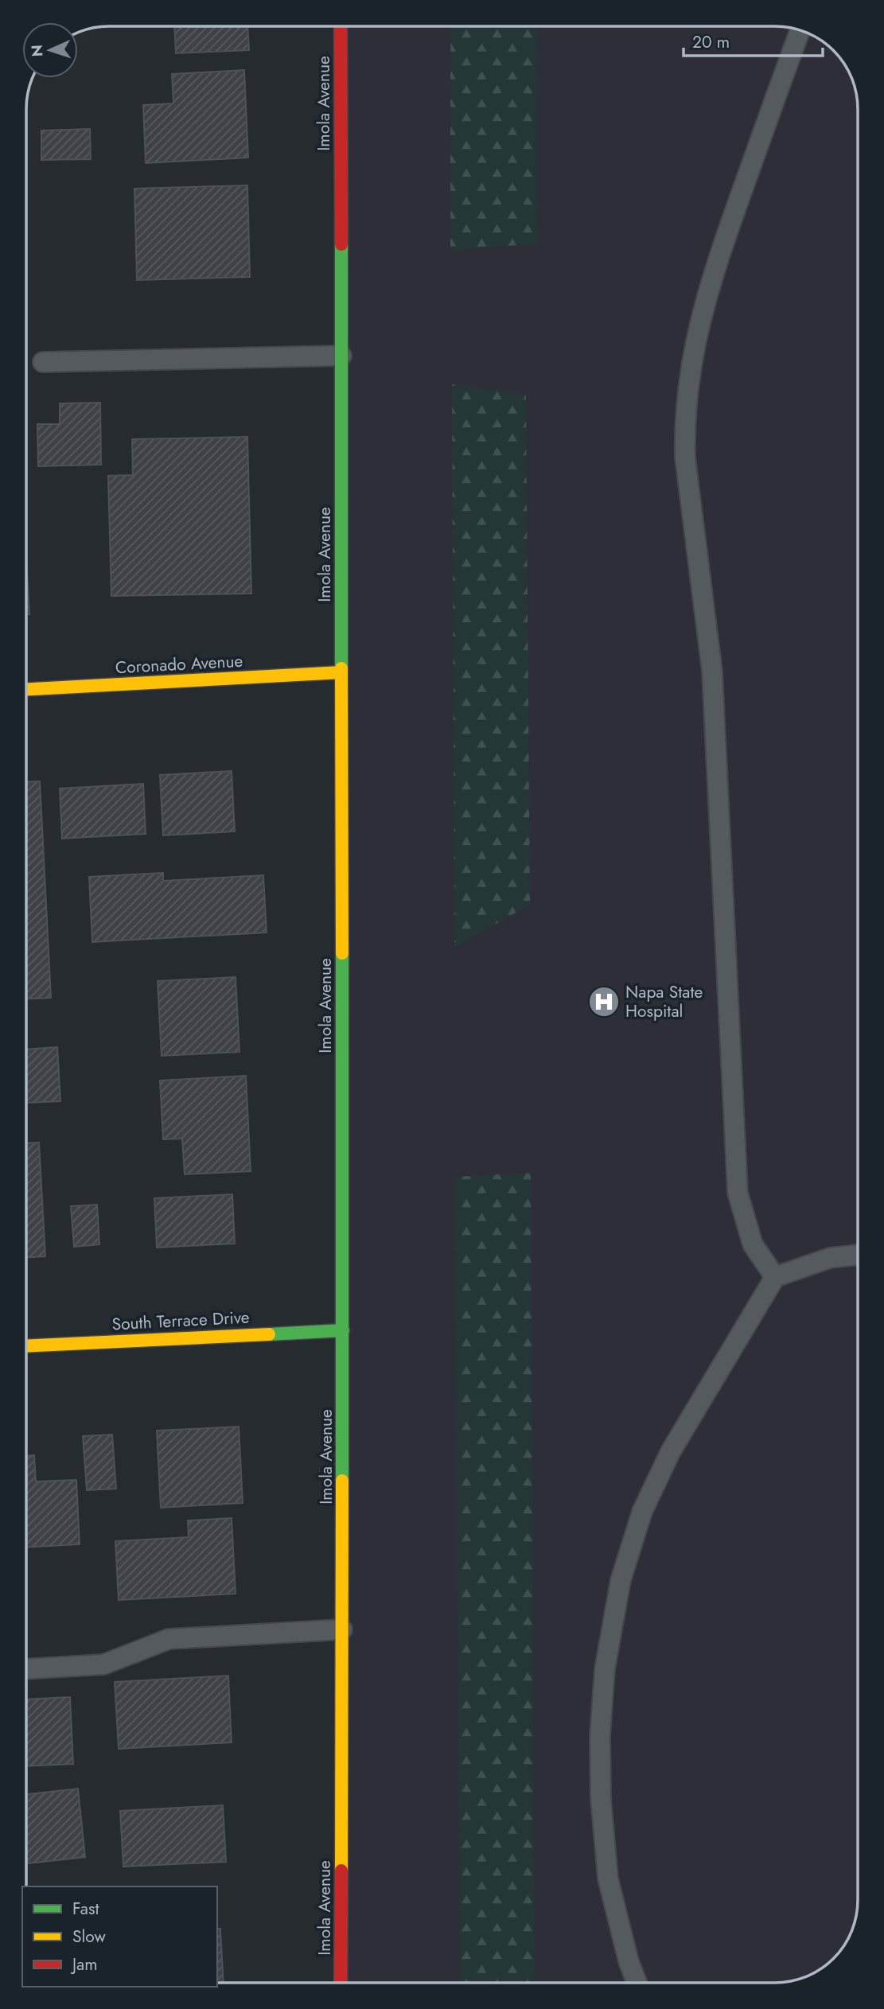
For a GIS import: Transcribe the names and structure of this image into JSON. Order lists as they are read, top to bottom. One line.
{"streets":{"street":["Imola Avenue","Coronado Avenue","South Terrace Drive"]},"crossings":[["Imola Avenue","Coronado Avenue"],["Imola Avenue","South Terrace Drive"]],"places":{"hospital":["Napa State Hospital"]},"legend":["Fast","Slow","Jam"],"scale_bar":"20 m","north":"left"}
